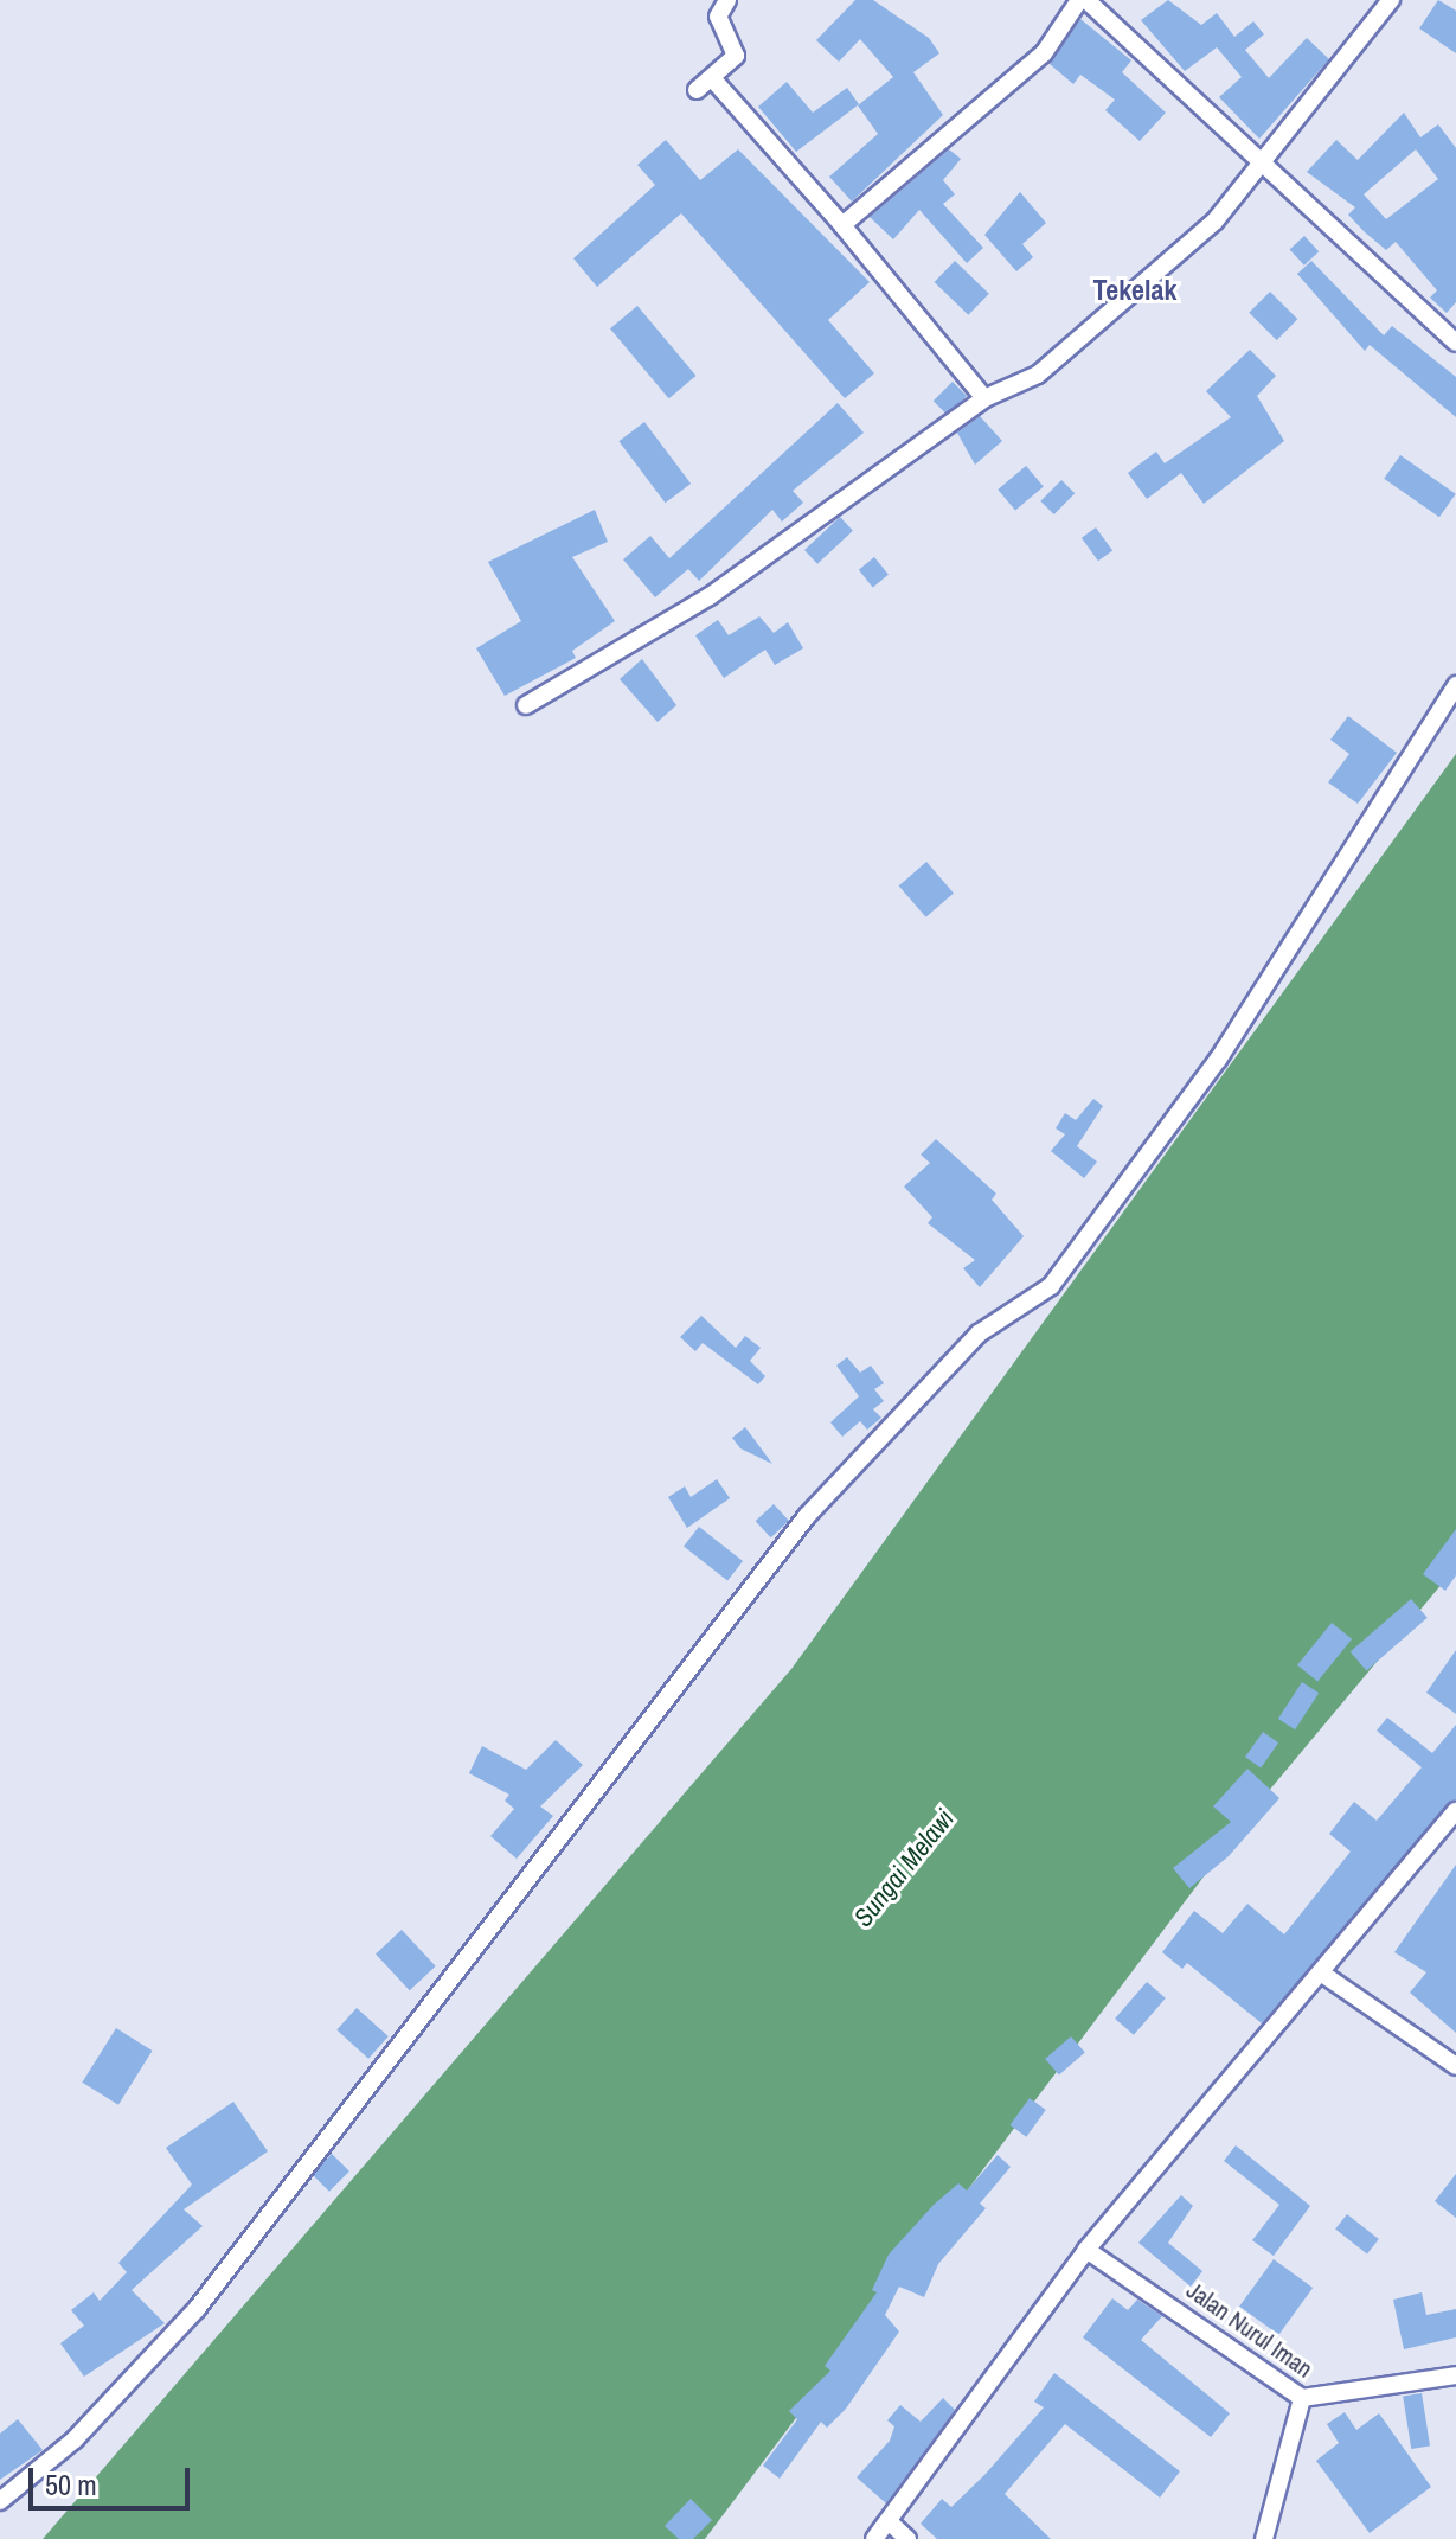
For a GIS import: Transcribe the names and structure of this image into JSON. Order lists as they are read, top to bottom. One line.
{"streets":{"street":["Jalan Nurul Iman"]},"districts":["Tekelak"],"water":["Sungai Melawi"],"scale_bar":"50 m"}
